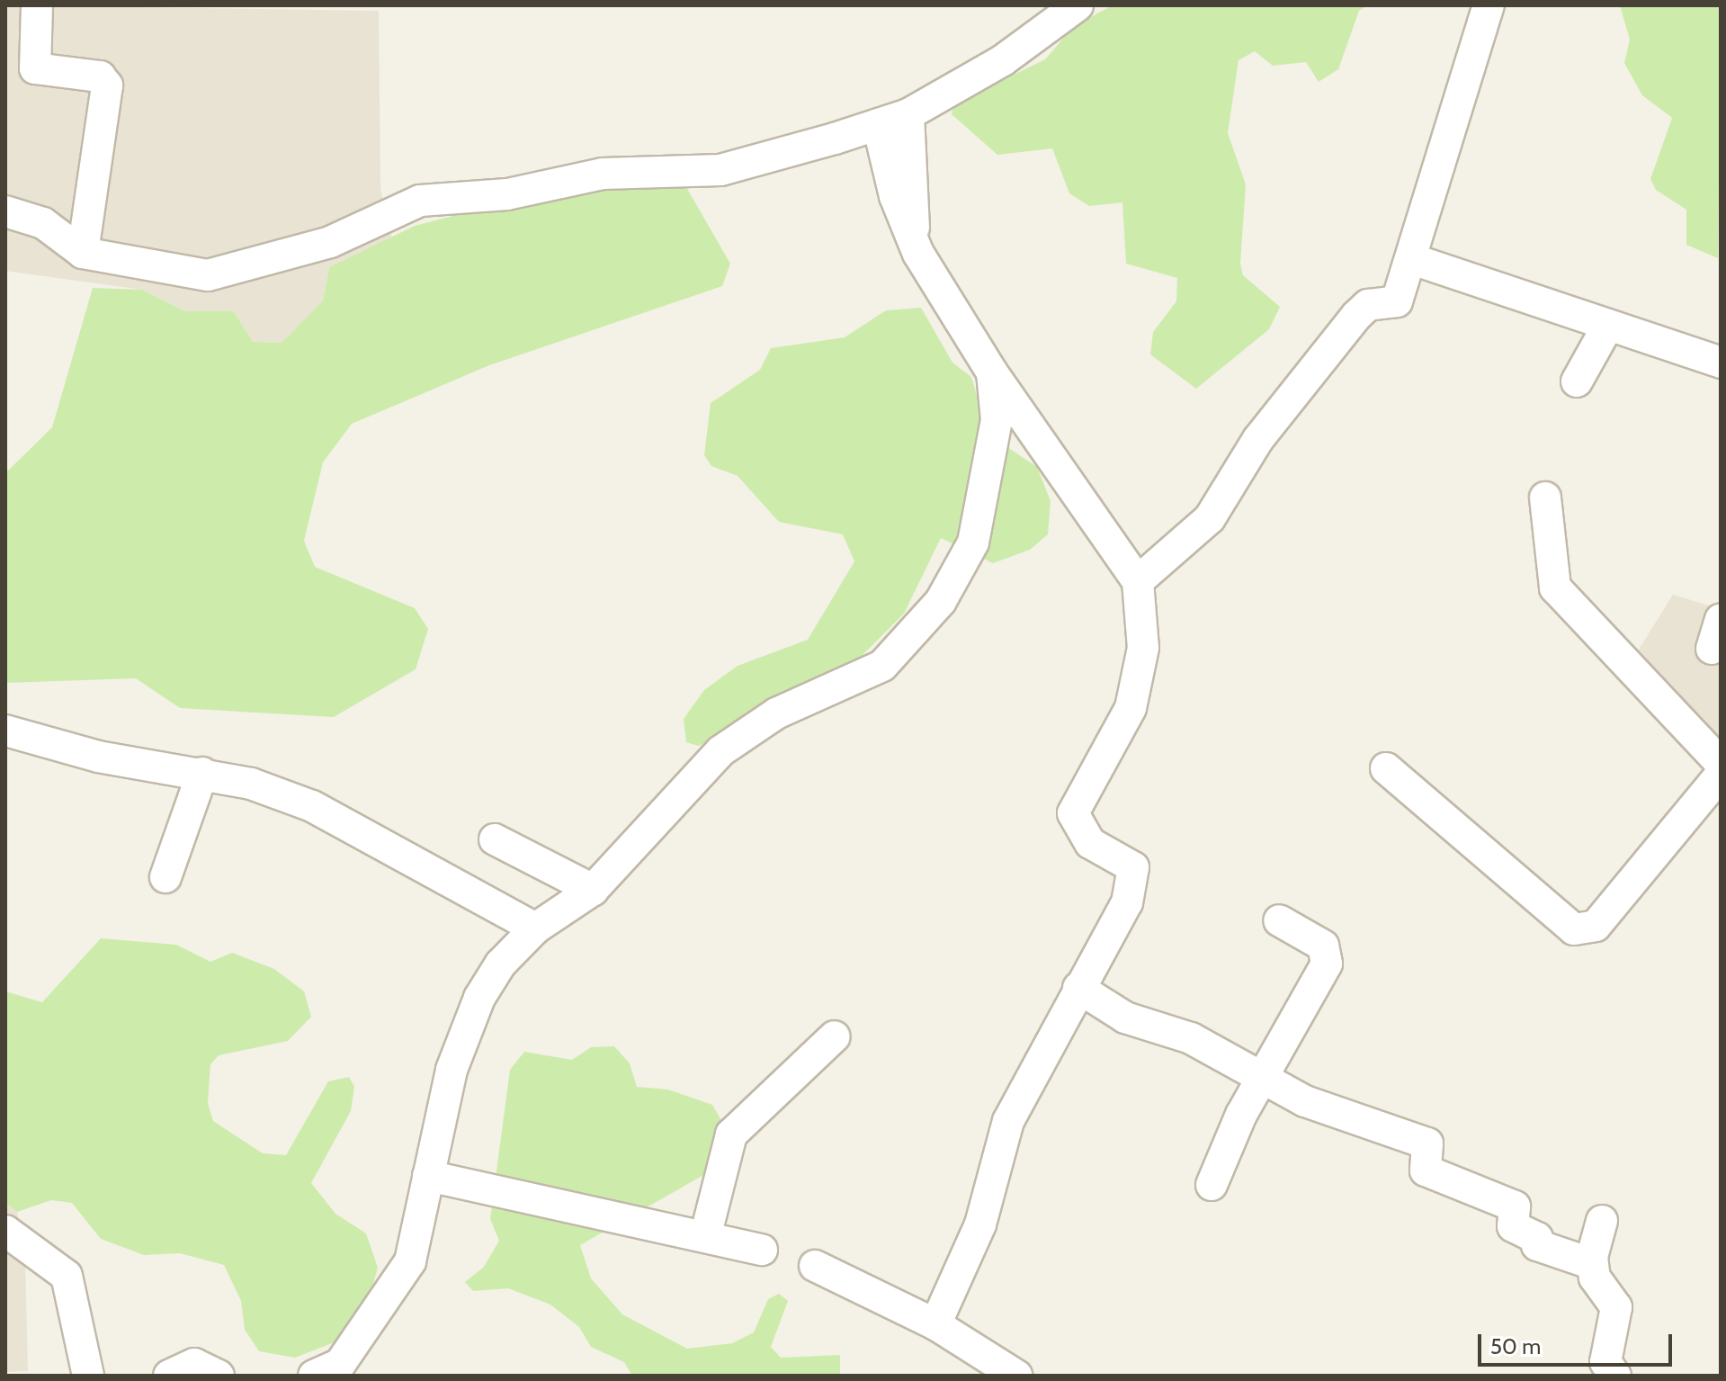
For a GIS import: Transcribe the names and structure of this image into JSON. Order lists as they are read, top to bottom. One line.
{"scale_bar":"50 m"}
